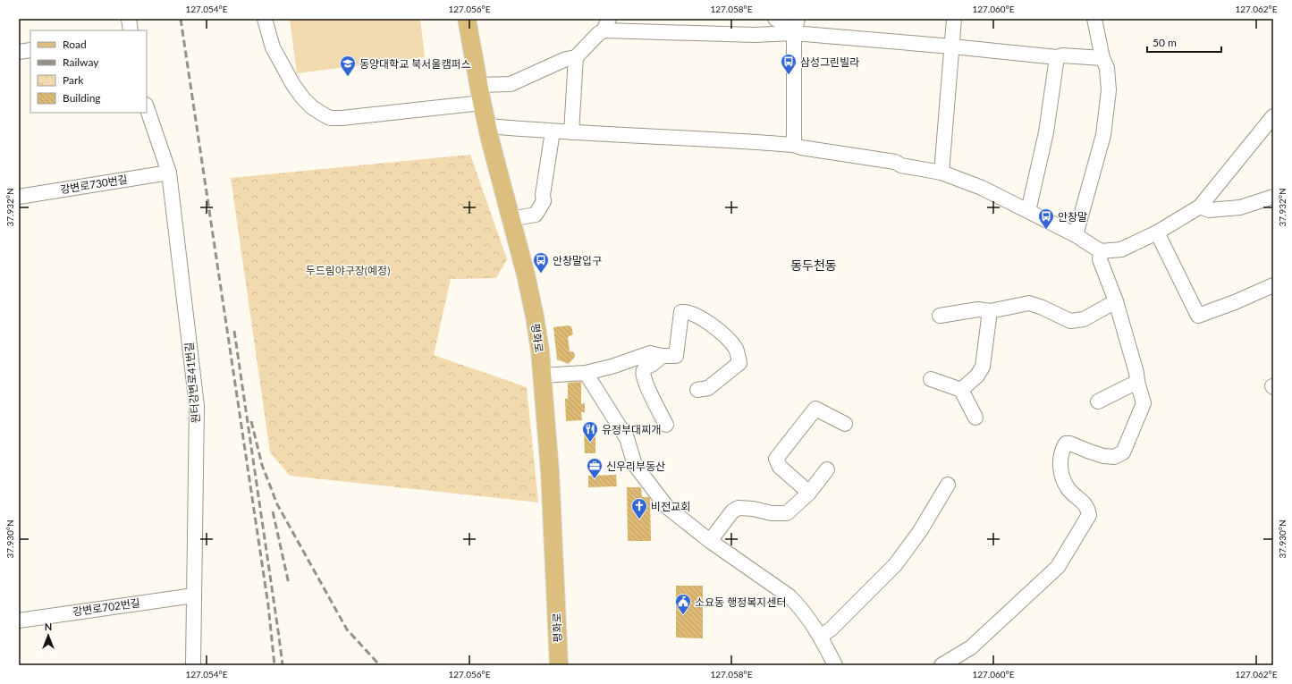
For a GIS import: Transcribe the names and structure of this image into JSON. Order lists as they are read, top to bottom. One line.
{"streets":{"main road":["평화로"],"street":["강변로730번길","원터강변로41번길","강변로702번길"]},"crossings":[["강변로730번길","원터강변로41번길"],["원터강변로41번길","강변로702번길"]],"districts":["동두천동"],"parks":["두드림야구장(예정)"],"places":{"bus stop":["삼성그린빌라","안창말","안창말입구"],"school or university":["동양대학교 북서울캠퍼스"],"restaurant":["유정부대찌개"],"office":["신우리부동산"],"church":["비전교회"],"public building":["소요동 행정복지센터"]},"legend":["Road","Railway","Park","Building"],"scale_bar":"50 m","north":"top","coordinates":["127.054°E","127.056°E","127.058°E","127.060°E","127.062°E","37.932°N","37.930°N"]}
